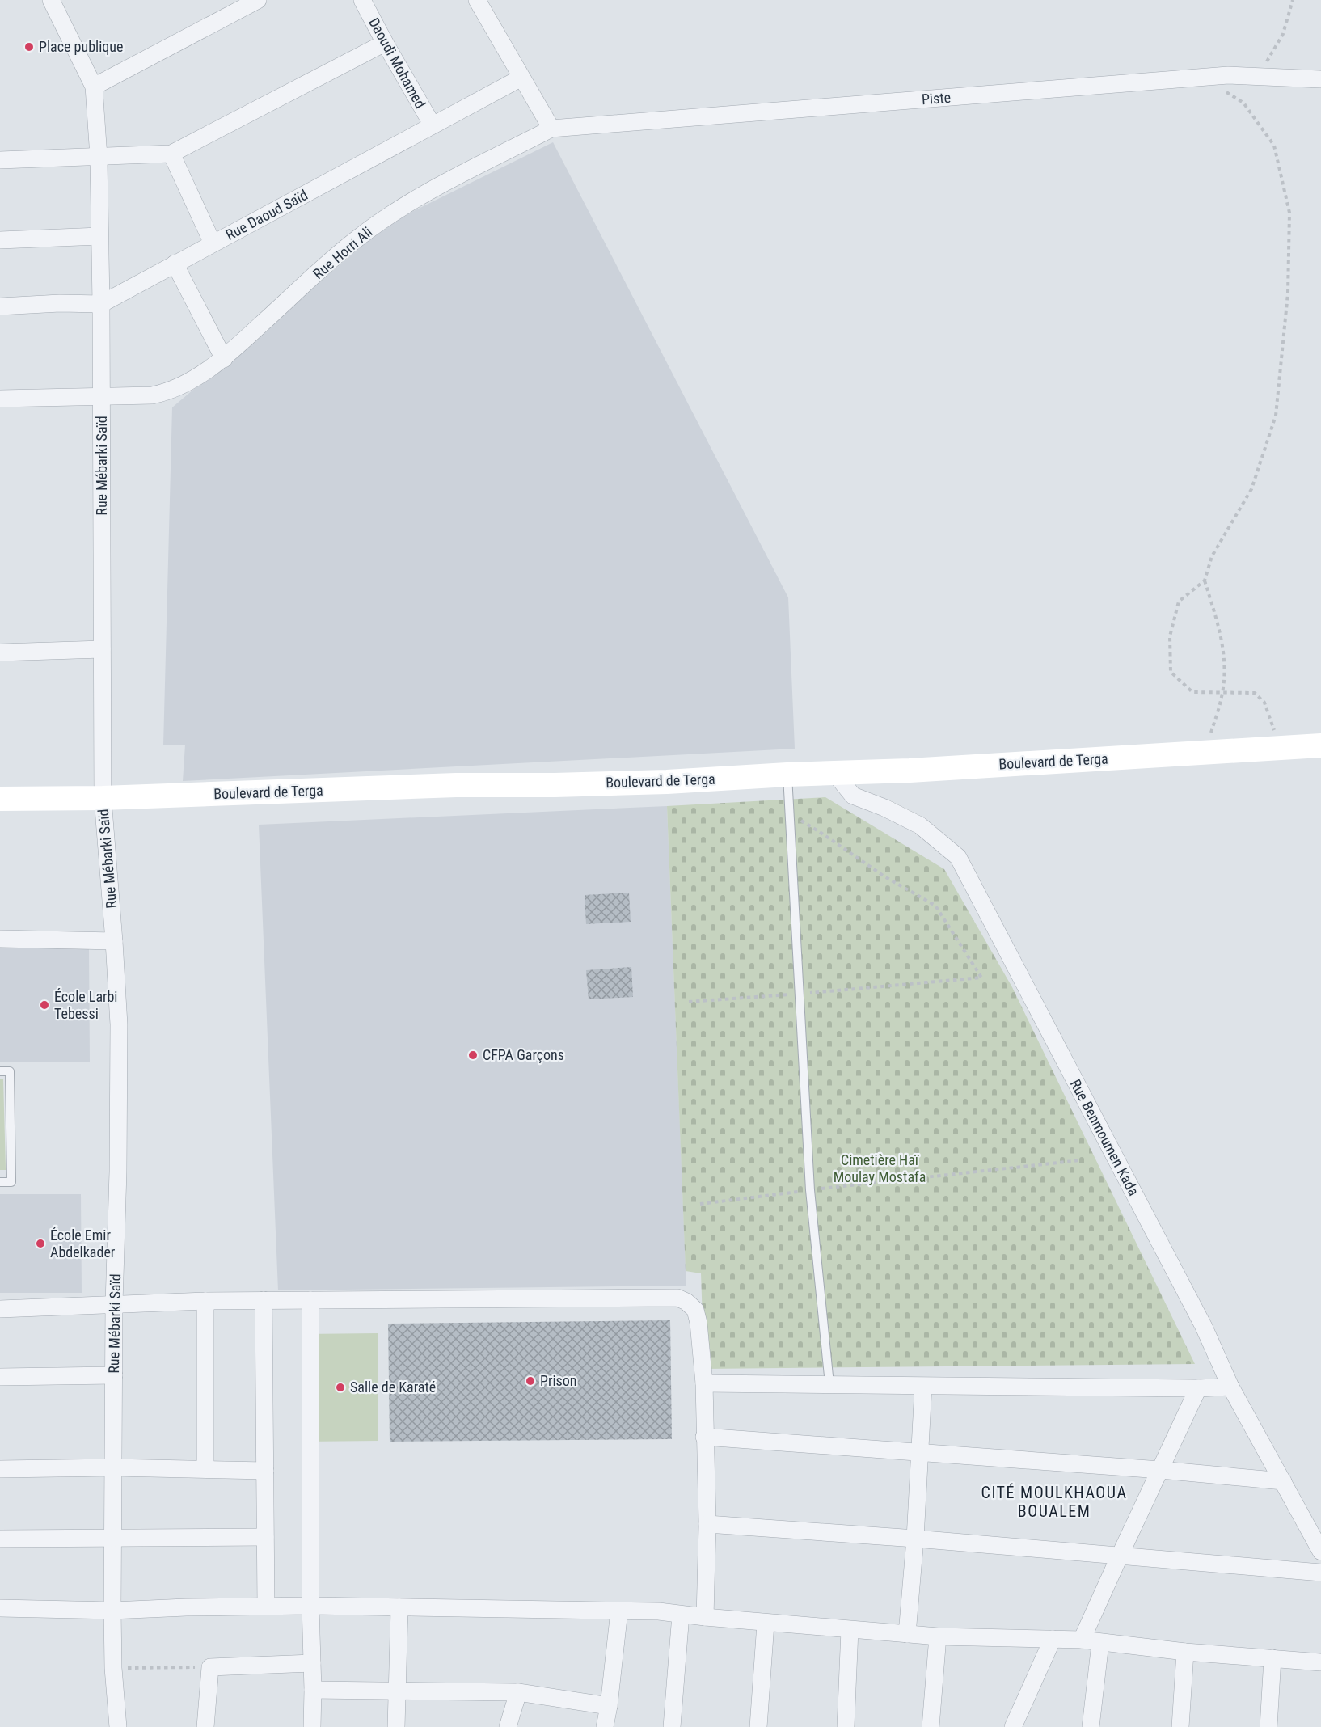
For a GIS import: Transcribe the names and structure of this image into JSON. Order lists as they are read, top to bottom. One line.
{"streets":{"main road":["Boulevard de Terga"],"street":["Daoudi Mohamed","Piste","Rue Daoud Saïd","Rue Horri Ali","Rue Mébarki Saïd","Rue Benmoumen Kada"]},"crossings":[["Daoudi Mohamed","Rue Daoud Saïd"],["Piste","Rue Horri Ali"],["Rue Daoud Saïd","Rue Mébarki Saïd"],["Rue Horri Ali","Rue Mébarki Saïd"],["Rue Mébarki Saïd","Boulevard de Terga"],["Boulevard de Terga","Rue Benmoumen Kada"]],"districts":["CITÉ MOULKHAOUA BOUALEM"],"parks":["Cimetière Haï Moulay Mostafa"],"places":["Place publique","École Larbi Tebessi","CFPA Garçons","École Emir Abdelkader","Prison","Salle de Karaté"]}
